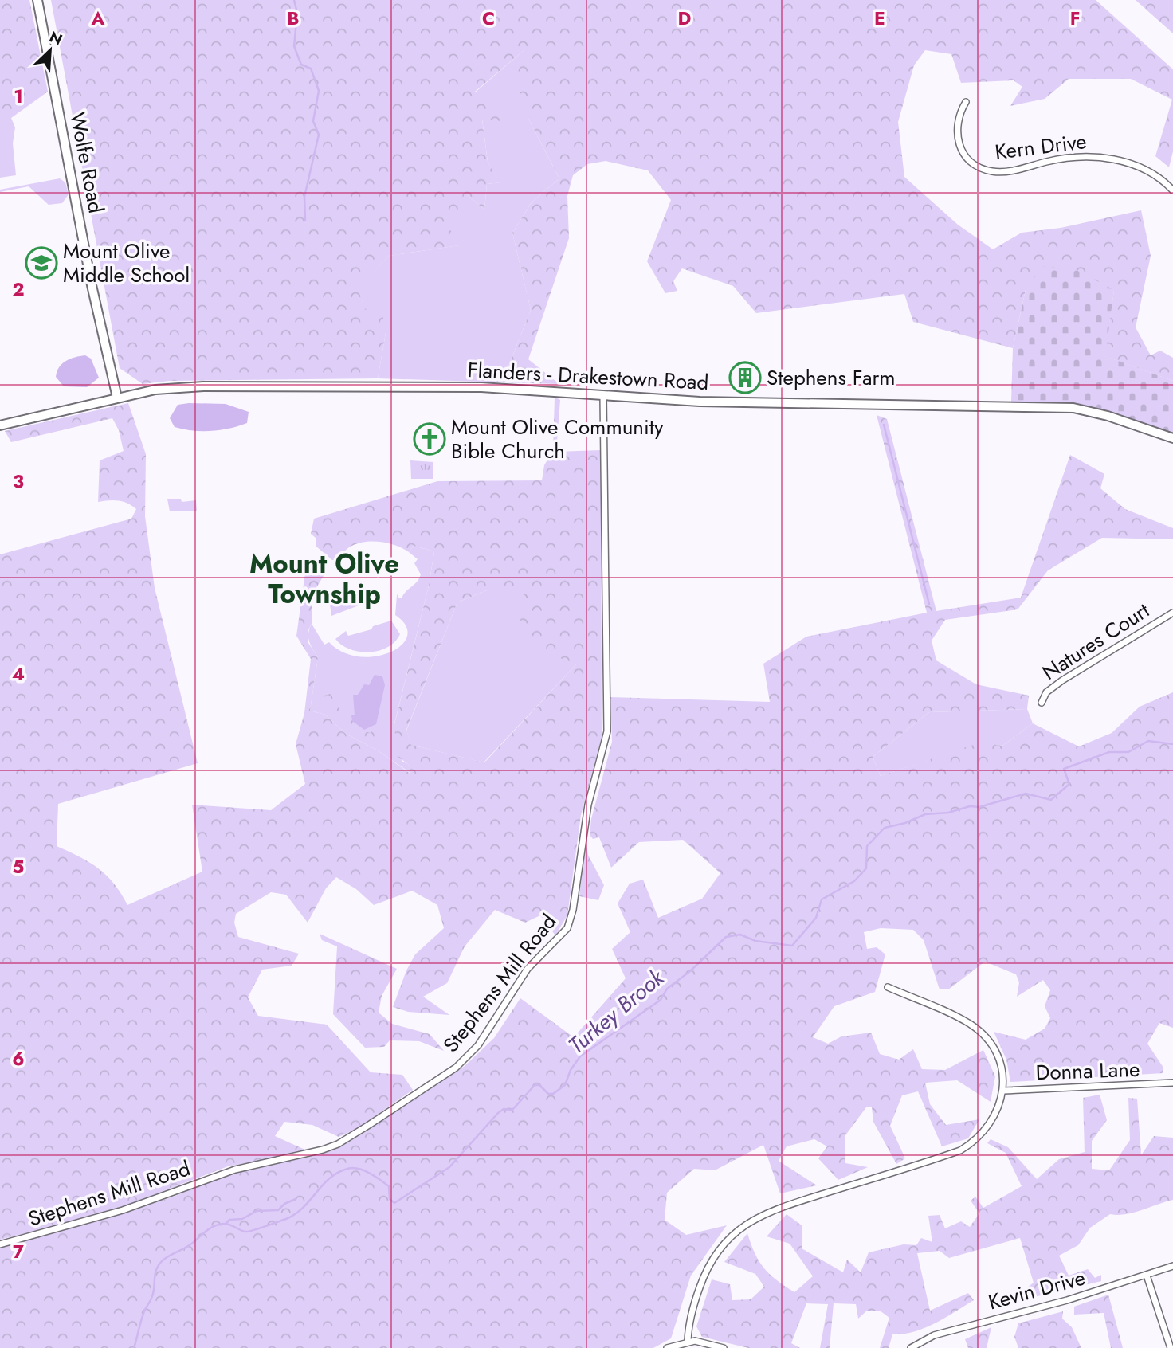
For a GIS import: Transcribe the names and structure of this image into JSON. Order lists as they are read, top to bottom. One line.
{"streets":{"street":["Kern Drive","Wolfe Road","Flanders - Drakestown Road","Natures Court","Stephens Mill Road","Donna Lane","Kevin Drive"]},"crossings":[["Wolfe Road","Flanders - Drakestown Road"],["Flanders - Drakestown Road","Stephens Mill Road"]],"districts":["Mount Olive Township"],"water":["Turkey Brook"],"places":{"school or university":["Mount Olive Middle School"],"building":["Stephens Farm"],"church":["Mount Olive Community Bible Church"]},"north":"top right","grid":{"columns":["A","B","C","D","E","F"],"rows":["1","2","3","4","5","6","7"]}}
